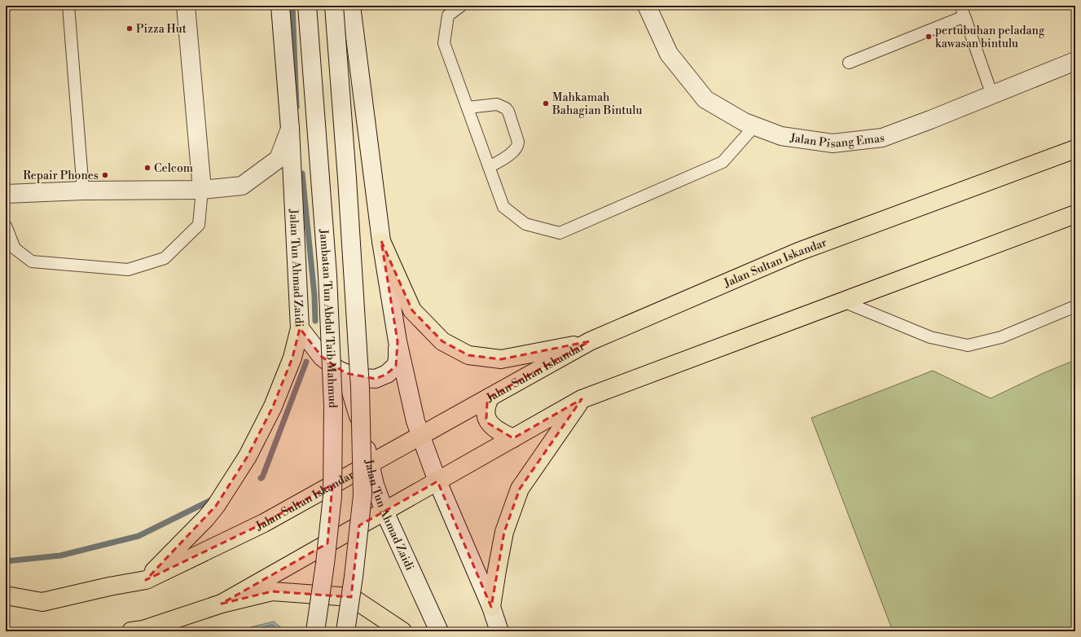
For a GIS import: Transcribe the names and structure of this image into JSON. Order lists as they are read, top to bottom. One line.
{"streets":{"main road":["Jalan Pisang Emas","Jalan Sultan Iskandar","Jalan Tun Ahmad Zaidi","Jambatan Tun Abdul Taib Mahmud"]},"crossings":[["Jalan Sultan Iskandar","Jalan Tun Ahmad Zaidi"]],"places":["Pizza Hut","pertubuhan peladang kawasan bintulu","Mahkamah Bahagian Bintulu","Celcom","Repair Phones"]}
